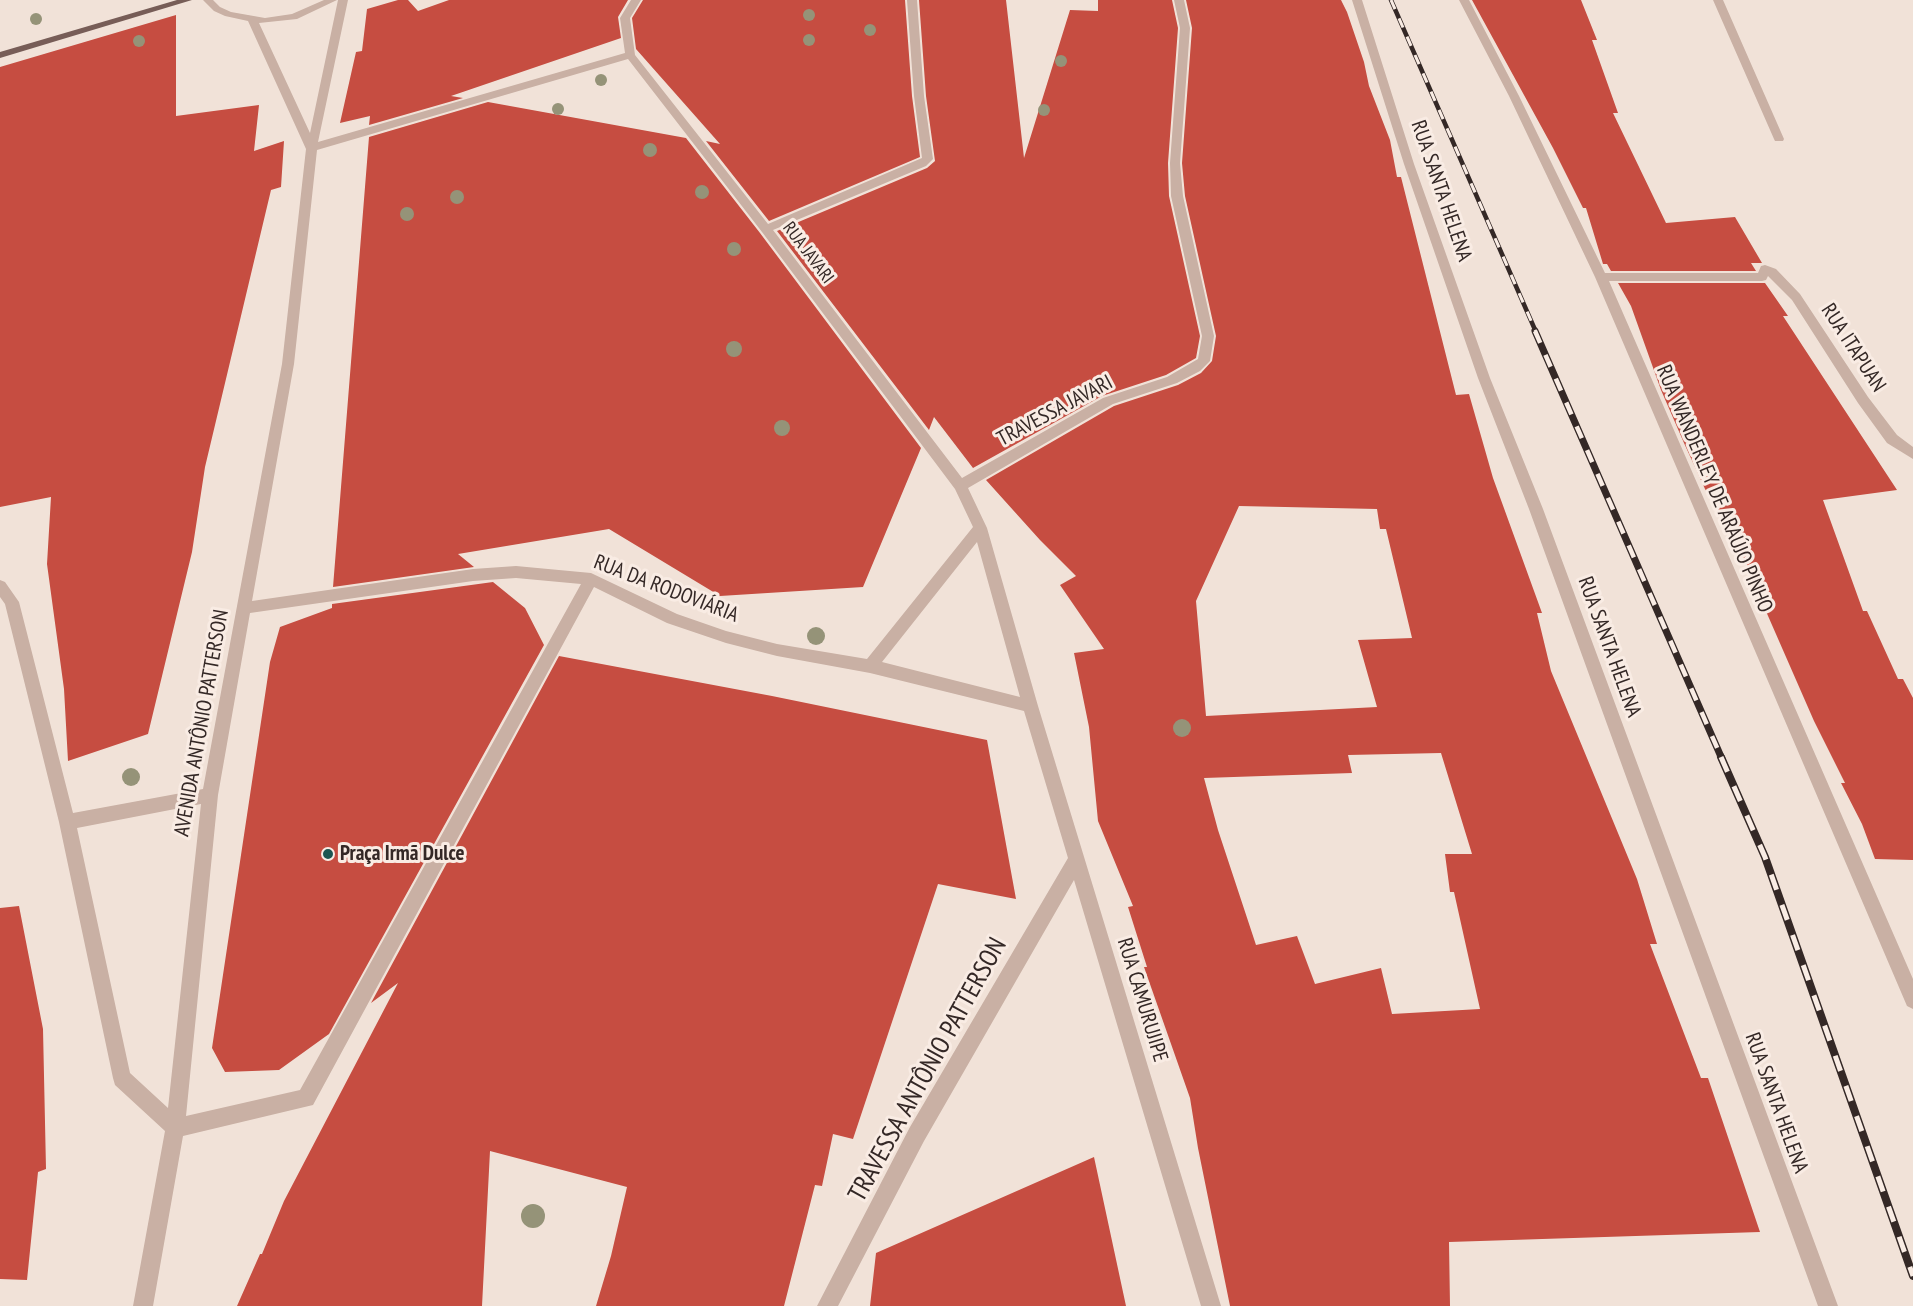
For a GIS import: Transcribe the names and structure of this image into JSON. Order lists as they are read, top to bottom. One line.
{"streets":{"street":["RUA SANTA HELENA","RUA JAVARI","RUA ITAPUAN","TRAVESSA JAVARI","RUA WANDERLEY DE ARAÚJO PINHO","RUA DA RODOVIÁRIA","AVENIDA ANTÔNIO PATTERSON","RUA CAMURUJIPE","TRAVESSA ANTÔNIO PATTERSON"]},"crossings":[["RUA JAVARI","TRAVESSA JAVARI"],["RUA JAVARI","RUA DA RODOVIÁRIA"],["RUA JAVARI","RUA CAMURUJIPE"],["RUA ITAPUAN","RUA WANDERLEY DE ARAÚJO PINHO"],["RUA DA RODOVIÁRIA","AVENIDA ANTÔNIO PATTERSON"],["RUA DA RODOVIÁRIA","RUA CAMURUJIPE"],["RUA CAMURUJIPE","TRAVESSA ANTÔNIO PATTERSON"]],"places":["Praça Irmã Dulce"]}
